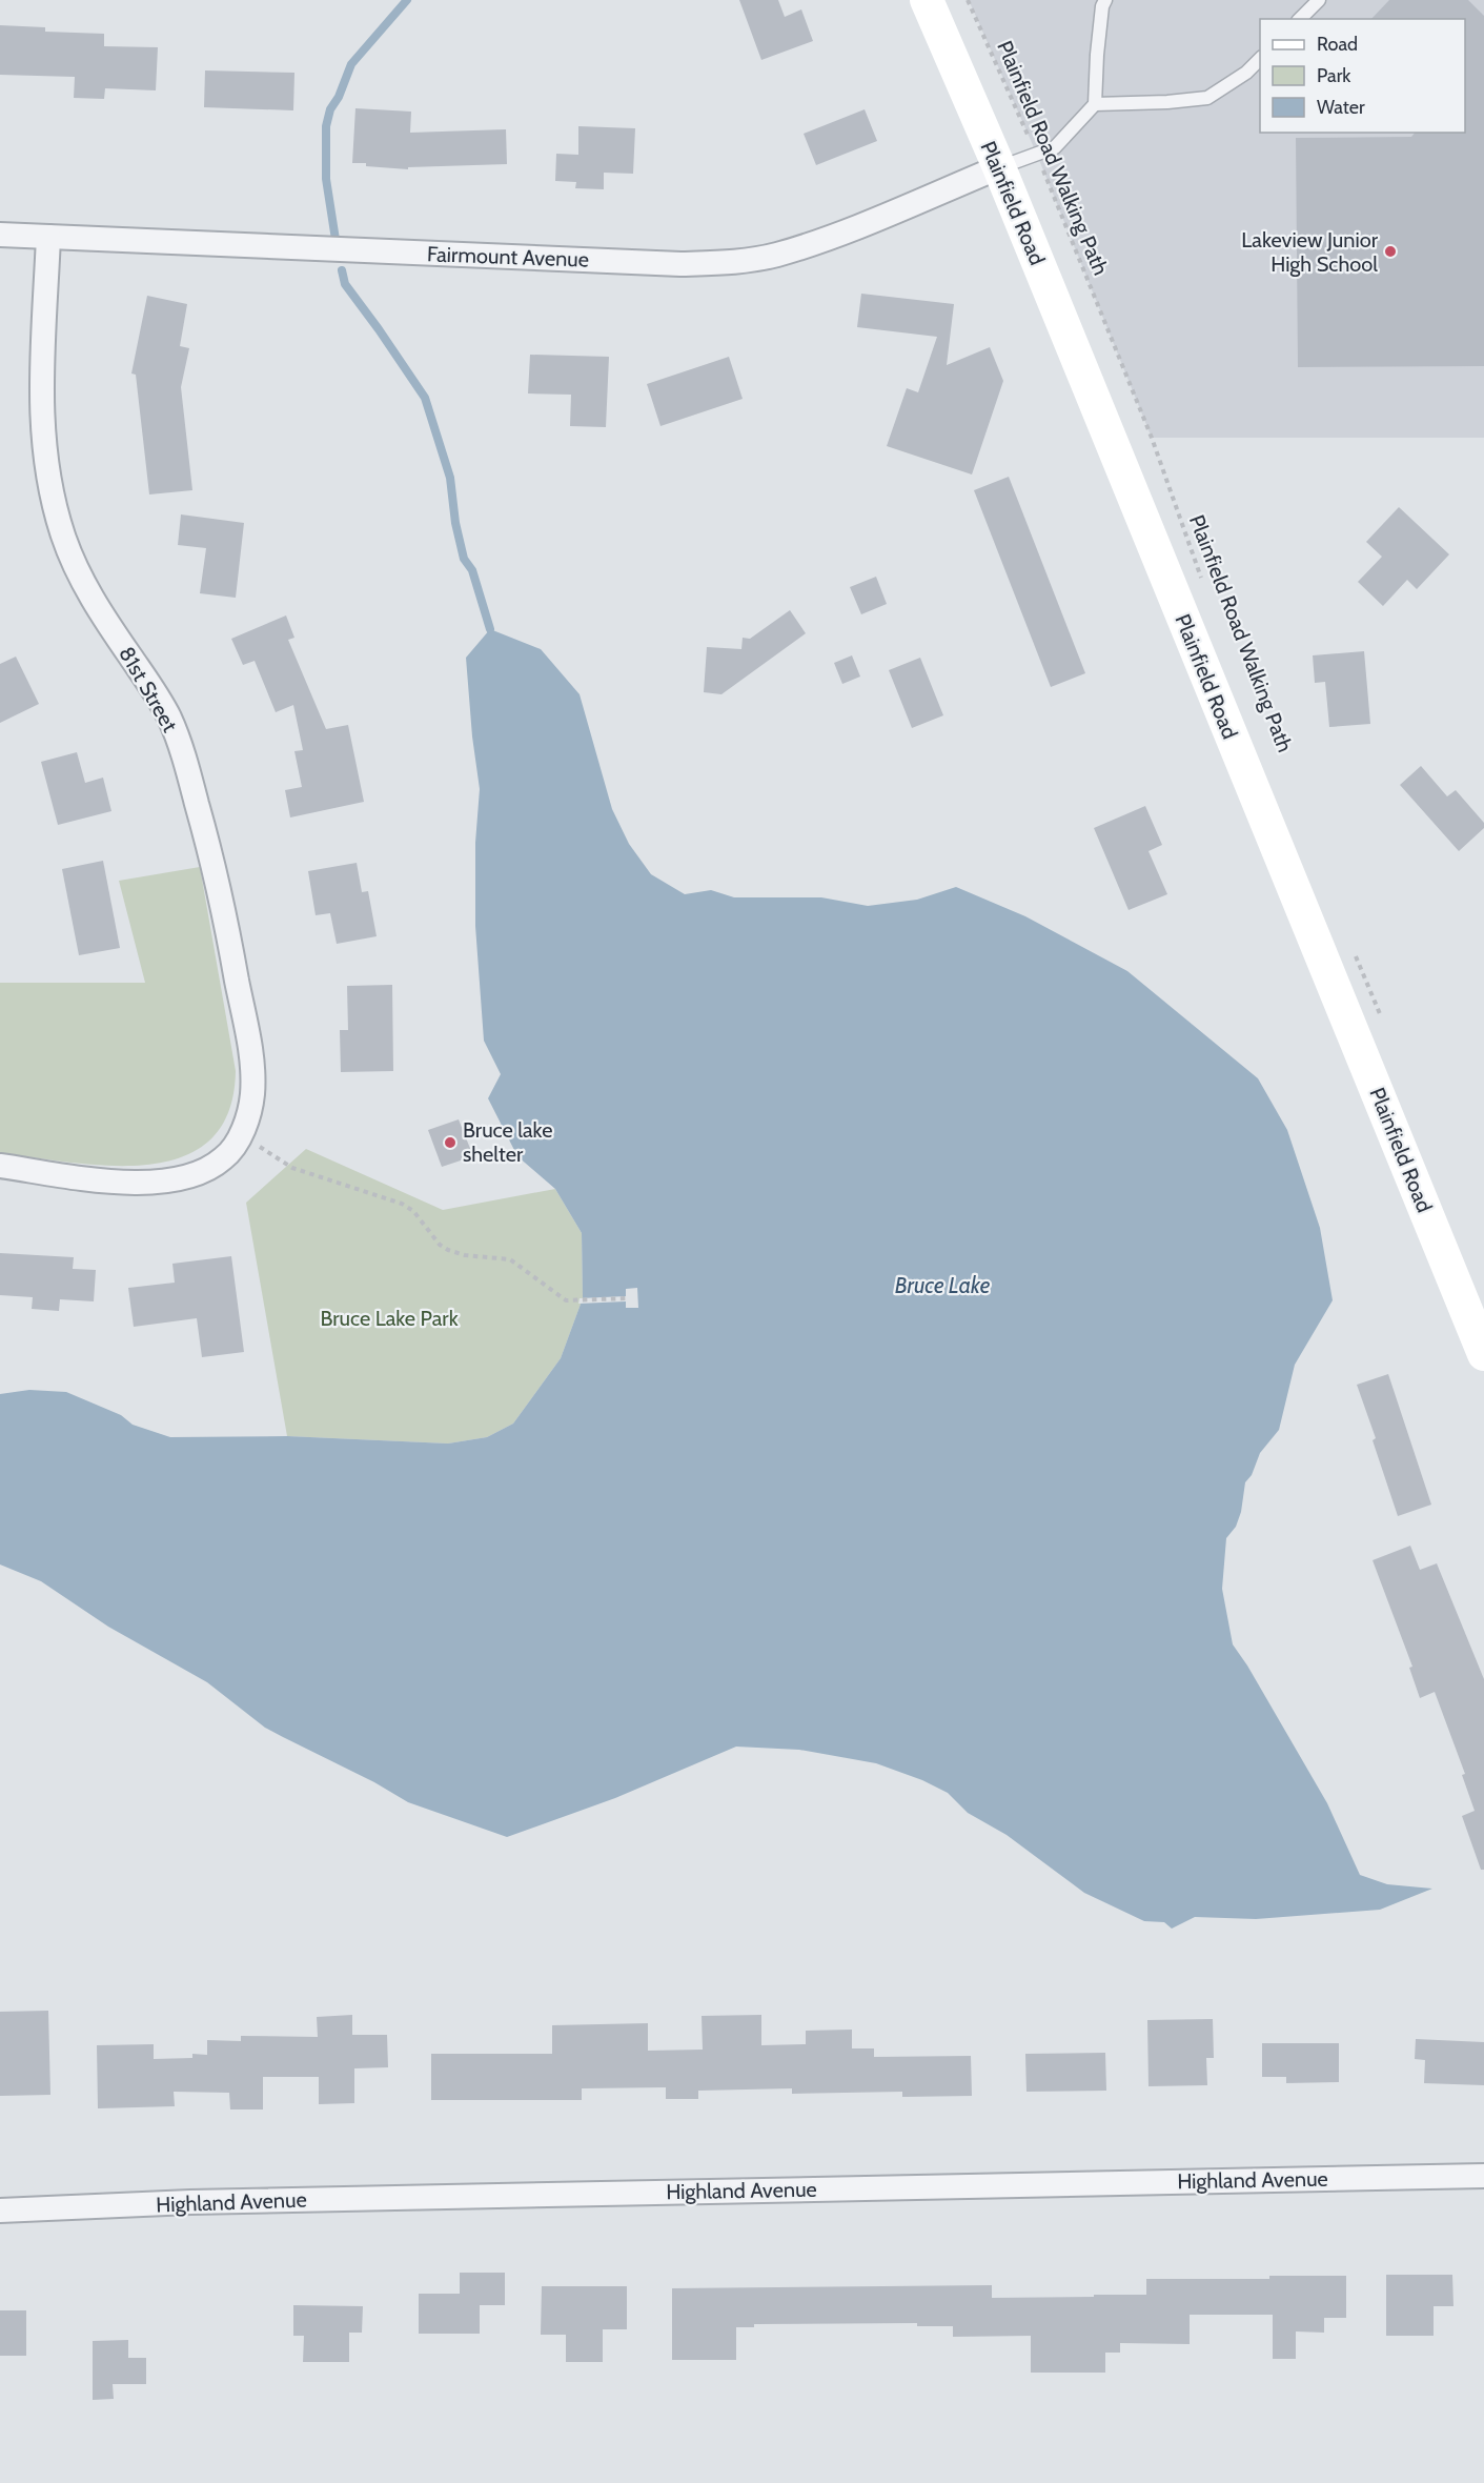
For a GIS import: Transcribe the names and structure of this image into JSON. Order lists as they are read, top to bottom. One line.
{"streets":{"main road":["Plainfield Road"],"street":["Fairmount Avenue","81st Street","Highland Avenue"],"path":["Plainfield Road Walking Path"]},"crossings":[["Plainfield Road","Fairmount Avenue"],["Fairmount Avenue","81st Street"]],"water":["Bruce Lake"],"parks":["Bruce Lake Park"],"places":["Lakeview Junior High School","Bruce lake shelter"],"legend":["Road","Park","Water"]}
